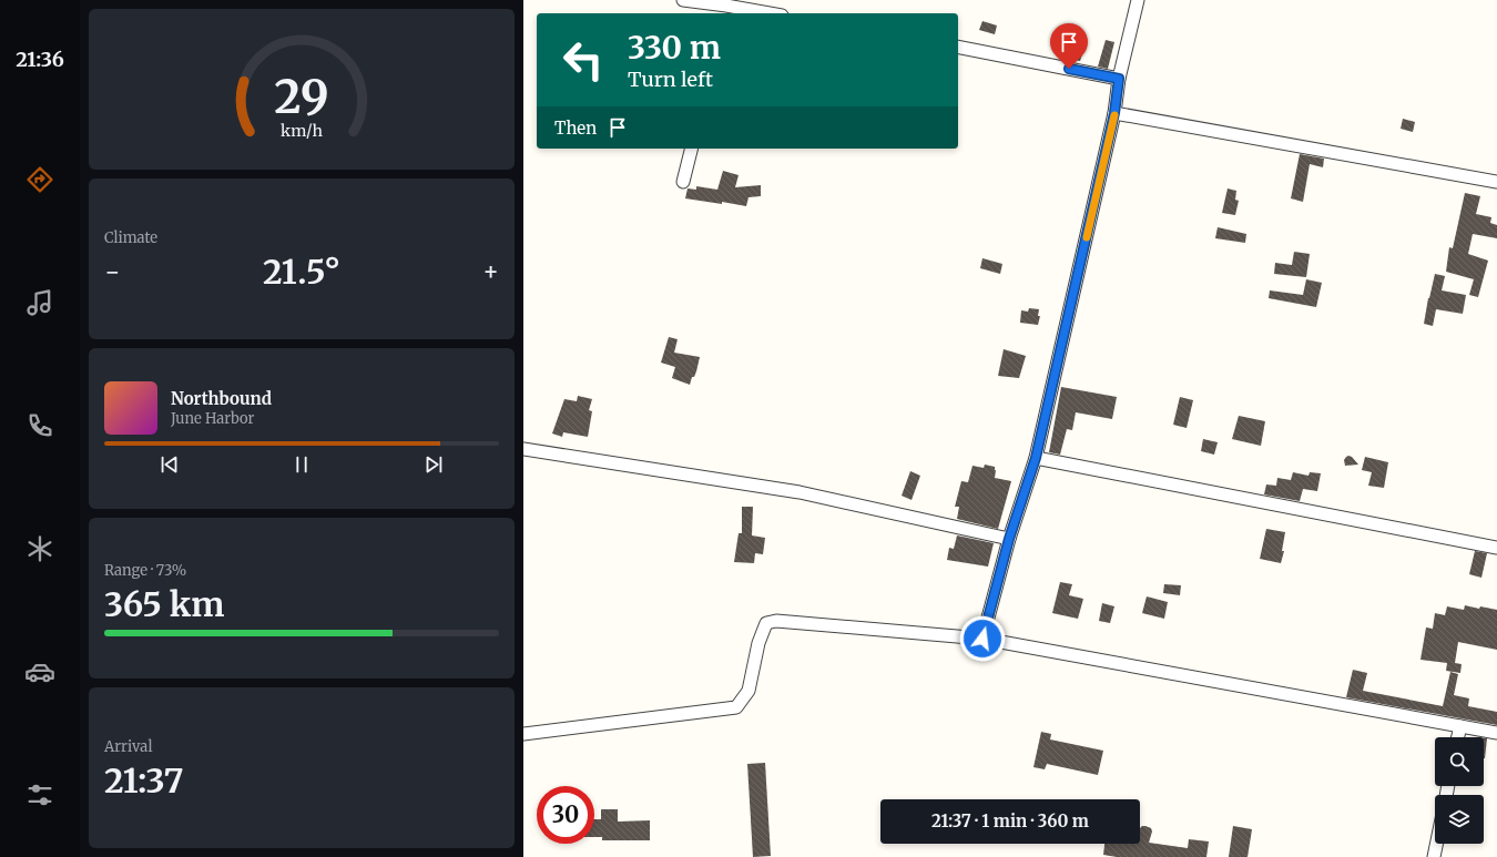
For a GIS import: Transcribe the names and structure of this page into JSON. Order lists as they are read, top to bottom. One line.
{"page":{"tabs":"21:36","turn":["330 m","Turn left"],"then":"Then","tile":["Climate",["Range · 73%","365 km"],["Arrival","21:37"]],"heat":["−","21.5°","+"],"song":["Northbound","June Harbor"],"limit":"30","trip":"21:37 · 1 min · 360 m","gauge":["29","km/h"]}}
